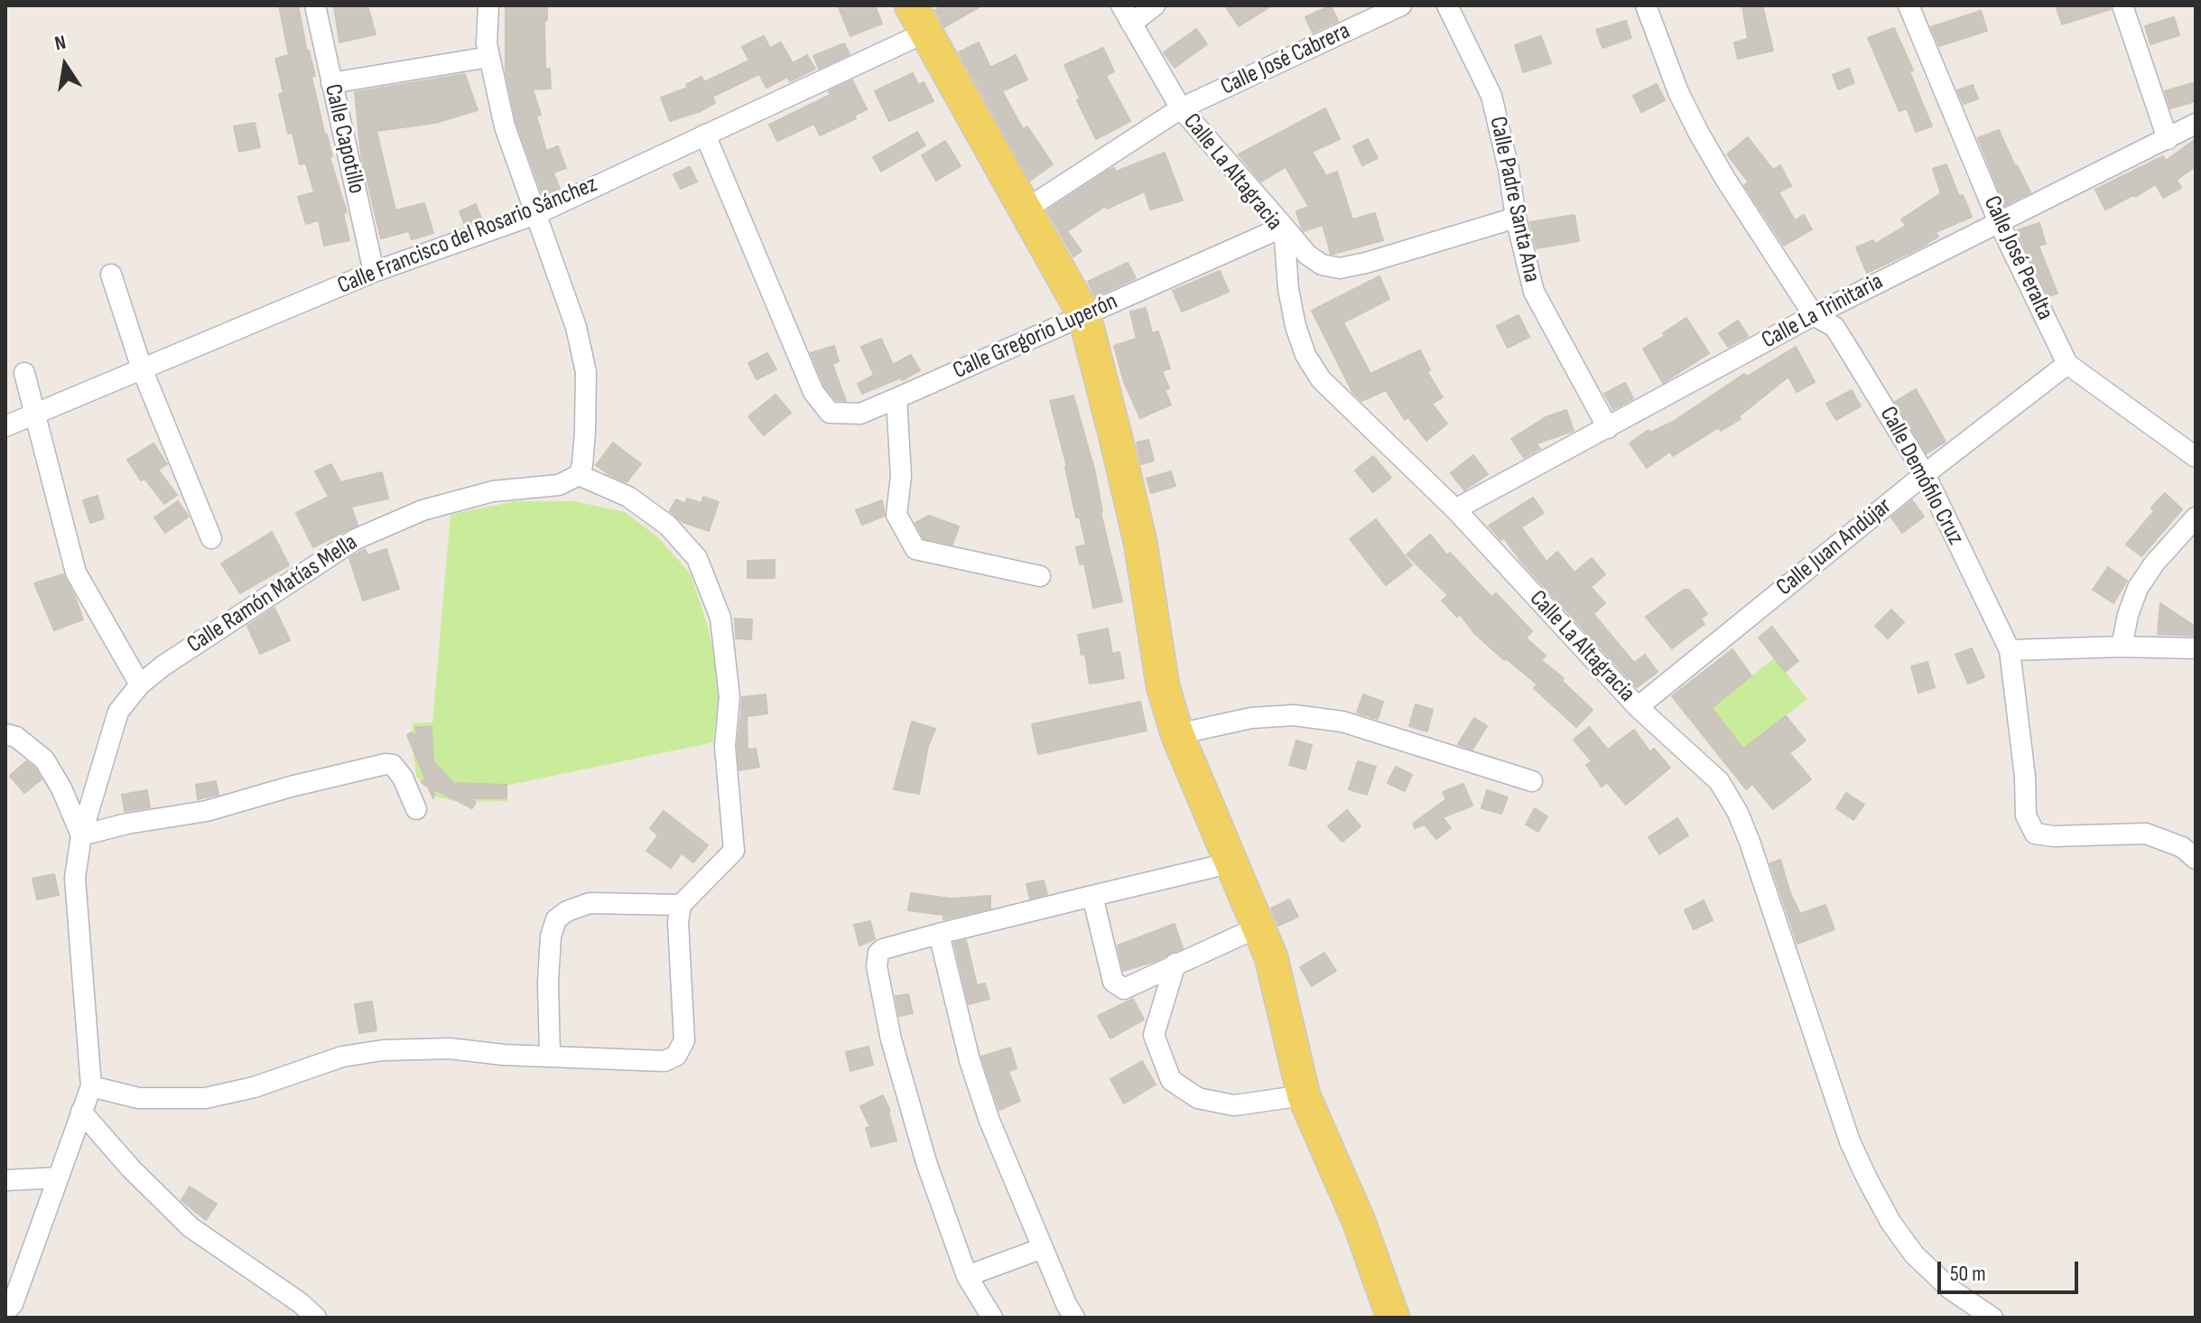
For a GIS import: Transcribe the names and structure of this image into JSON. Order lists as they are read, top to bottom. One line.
{"streets":{"street":["Calle José Cabrera","Calle Capotillo","Calle La Altagracia","Calle Padre Santa Ana","Calle Francisco del Rosario Sánchez","Calle José Peralta","Calle La Trinitaria","Calle Gregorio Luperón","Calle Demófilo Cruz","Calle Juan Andújar","Calle Ramón Matías Mella"]},"crossings":[["Calle José Cabrera","Calle La Altagracia"],["Calle Capotillo","Calle Francisco del Rosario Sánchez"],["Calle La Altagracia","Calle La Trinitaria"],["Calle La Altagracia","Calle Gregorio Luperón"],["Calle La Altagracia","Calle Juan Andújar"],["Calle Padre Santa Ana","Calle La Trinitaria"],["Calle Francisco del Rosario Sánchez","Calle Gregorio Luperón"],["Calle José Peralta","Calle La Trinitaria"],["Calle José Peralta","Calle Juan Andújar"],["Calle La Trinitaria","Calle Demófilo Cruz"],["Calle Demófilo Cruz","Calle Juan Andújar"]],"scale_bar":"50 m","north":"top"}
